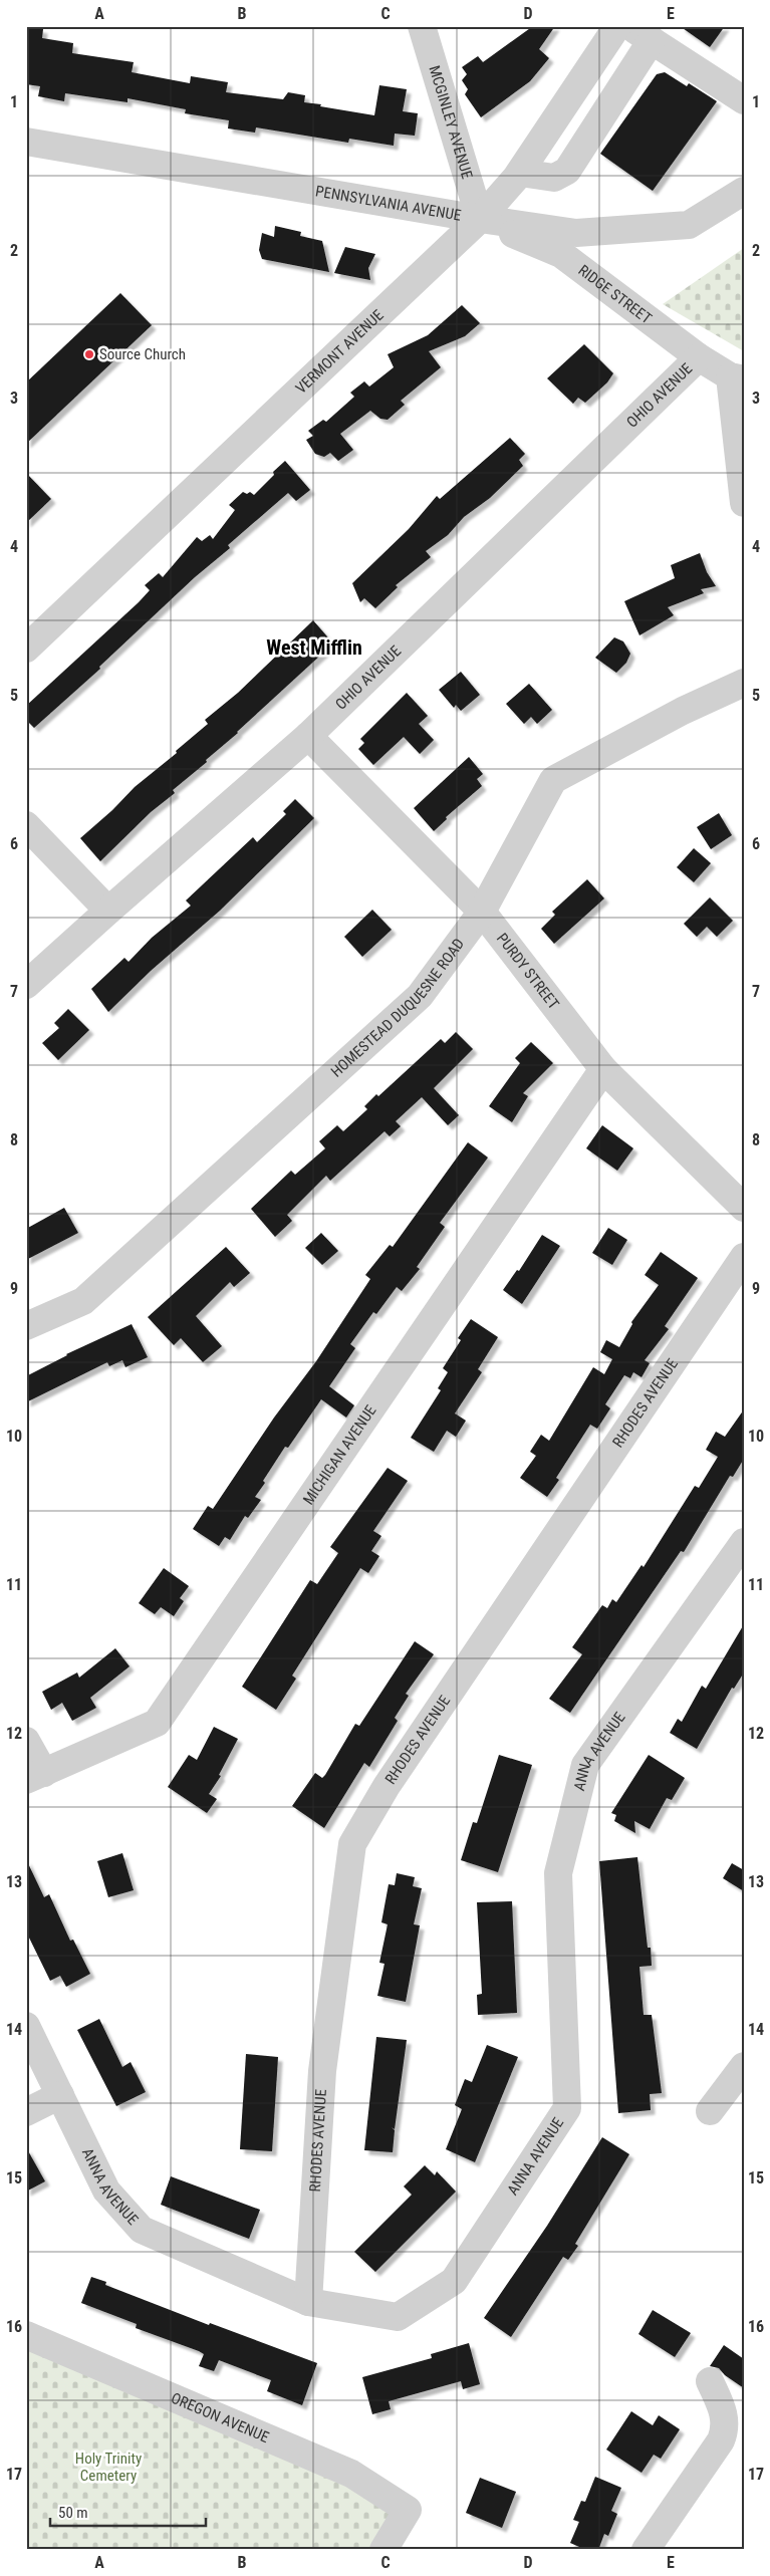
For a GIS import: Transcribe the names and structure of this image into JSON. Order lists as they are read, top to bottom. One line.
{"streets":{"street":["MCGINLEY AVENUE","PENNSYLVANIA AVENUE","RIDGE STREET","VERMONT AVENUE","OHIO AVENUE","PURDY STREET","HOMESTEAD DUQUESNE ROAD","RHODES AVENUE","MICHIGAN AVENUE","ANNA AVENUE","OREGON AVENUE"]},"crossings":[["MCGINLEY AVENUE","PENNSYLVANIA AVENUE"],["MCGINLEY AVENUE","RIDGE STREET"],["MCGINLEY AVENUE","VERMONT AVENUE"],["PENNSYLVANIA AVENUE","RIDGE STREET"],["PENNSYLVANIA AVENUE","VERMONT AVENUE"],["RIDGE STREET","VERMONT AVENUE"],["RIDGE STREET","OHIO AVENUE"],["OHIO AVENUE","PURDY STREET"],["PURDY STREET","HOMESTEAD DUQUESNE ROAD"],["PURDY STREET","MICHIGAN AVENUE"],["RHODES AVENUE","ANNA AVENUE"]],"districts":["West Mifflin"],"parks":["Holy Trinity Cemetery"],"places":["Source Church"],"scale_bar":"50 m","grid":{"columns":["A","B","C","D","E"],"rows":["1","2","3","4","5","6","7","8","9","10","11","12","13","14","15","16","17"]}}
